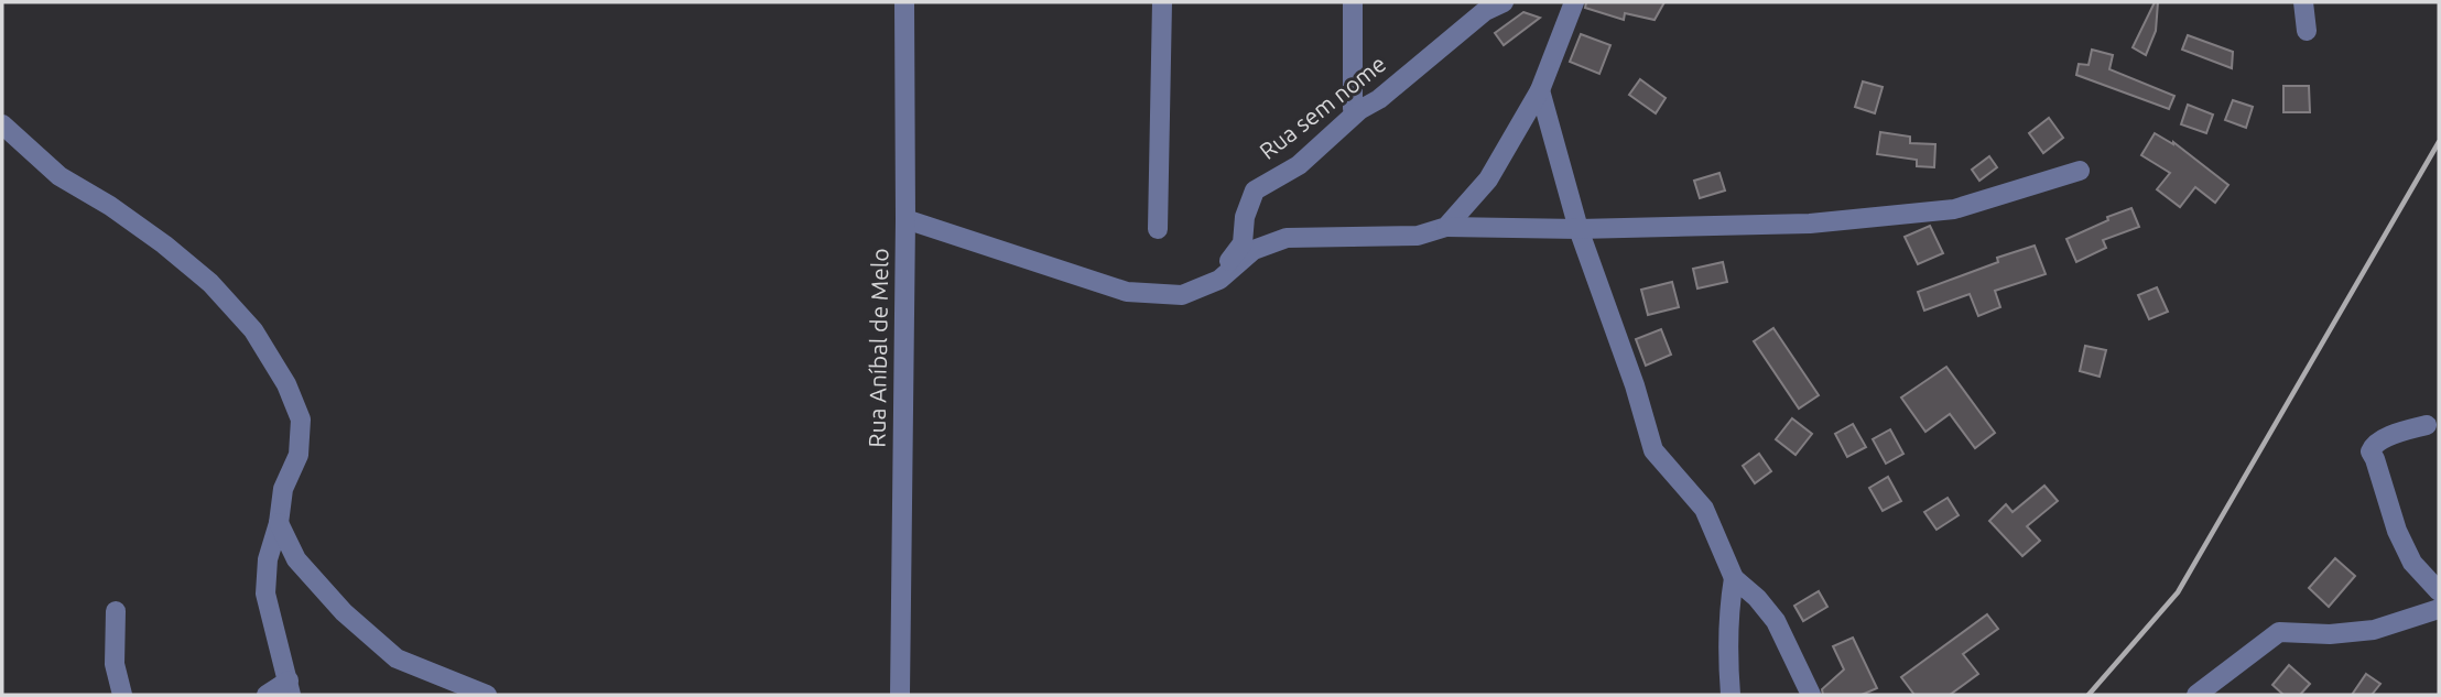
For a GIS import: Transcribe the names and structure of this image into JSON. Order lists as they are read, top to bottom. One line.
{"streets":{"street":["Rua sem nome","Rua Aníbal de Melo"]}}
